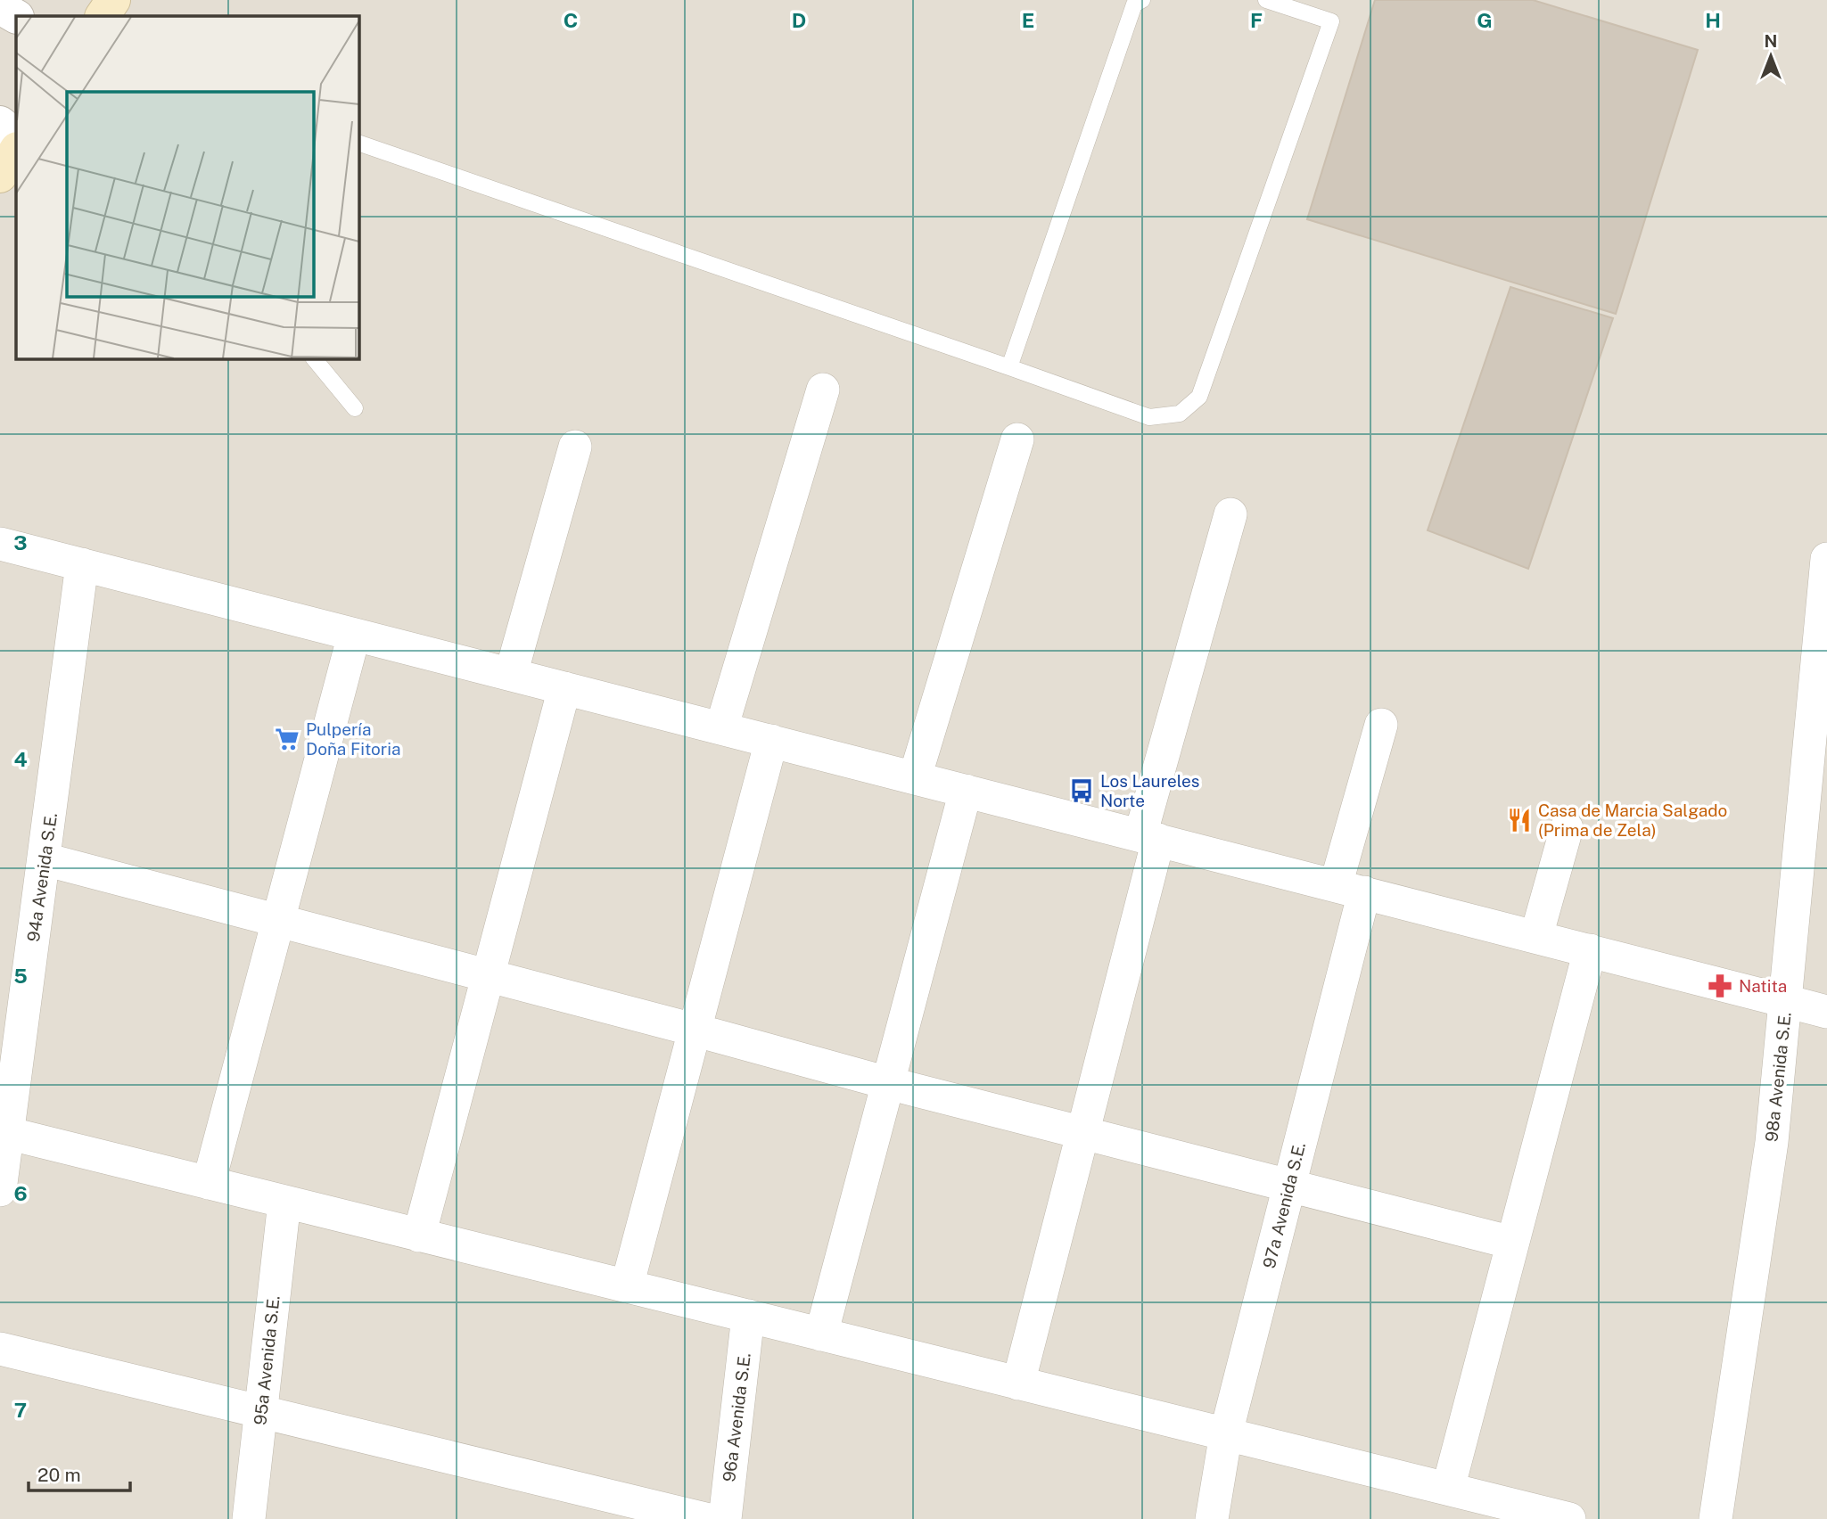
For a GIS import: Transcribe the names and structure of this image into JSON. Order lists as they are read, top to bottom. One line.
{"streets":{"street":["94a Avenida S.E.","98a Avenida S.E.","97a Avenida S.E.","95a Avenida S.E.","96a Avenida S.E."]},"places":{"supermarket":["Pulpería Doña Fitoria"],"bus stop":["Los Laureles Norte"],"restaurant":["Casa de Marcia Salgado (Prima de Zela)"],"pharmacy":["Natita"]},"scale_bar":"20 m","north":"top","grid":{"columns":["C","D","E","F","G","H"],"rows":["3","4","5","6","7"]}}
